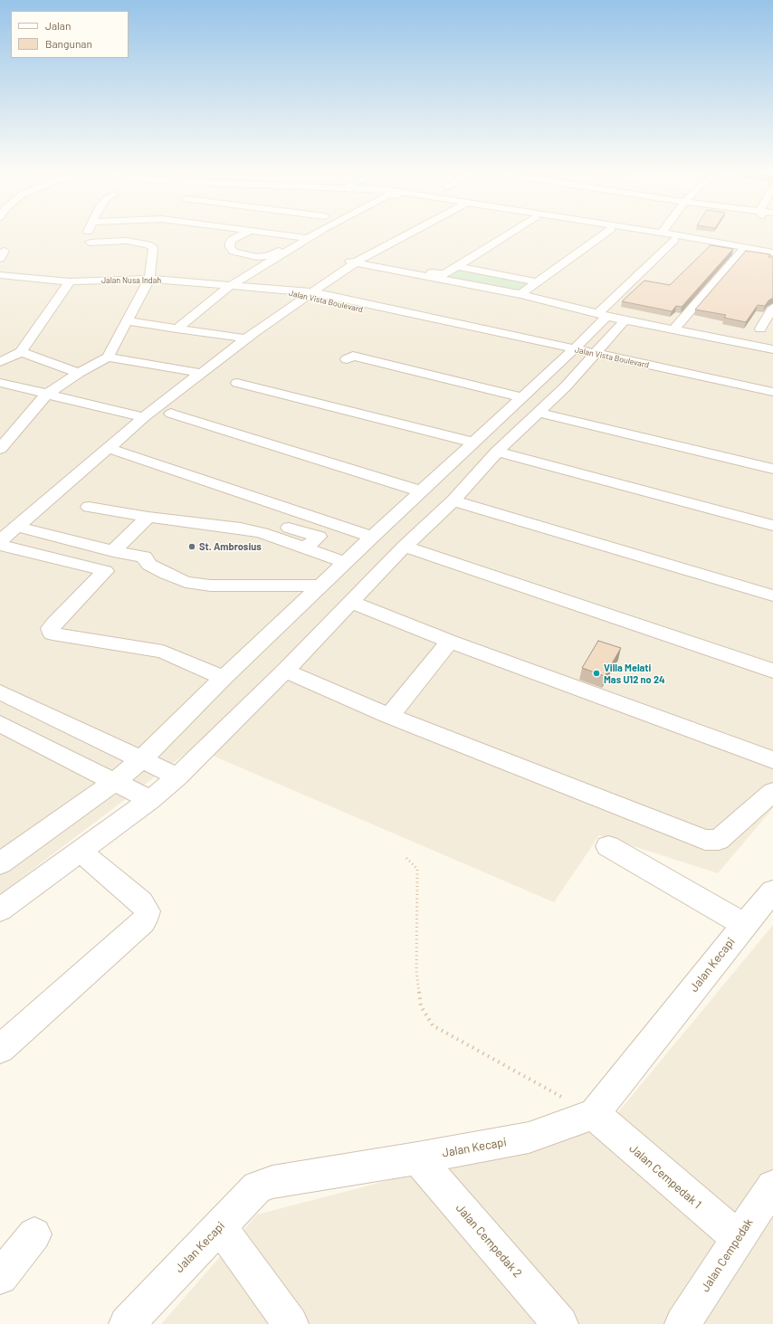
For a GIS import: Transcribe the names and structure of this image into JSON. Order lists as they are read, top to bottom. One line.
{"streets":{"street":["Jalan Nusa Indah","Jalan Vista Boulevard","Jalan Kecapi","Jalan Cempedak 1","Jalan Cempedak 2","Jalan Cempedak"]},"crossings":[["Jalan Nusa Indah","Jalan Vista Boulevard"],["Jalan Kecapi","Jalan Cempedak 1"],["Jalan Kecapi","Jalan Cempedak 2"],["Jalan Cempedak 1","Jalan Cempedak"]],"places":["St. Ambrosius","Villa Melati Mas U12 no 24"],"legend":["Jalan","Bangunan"]}
